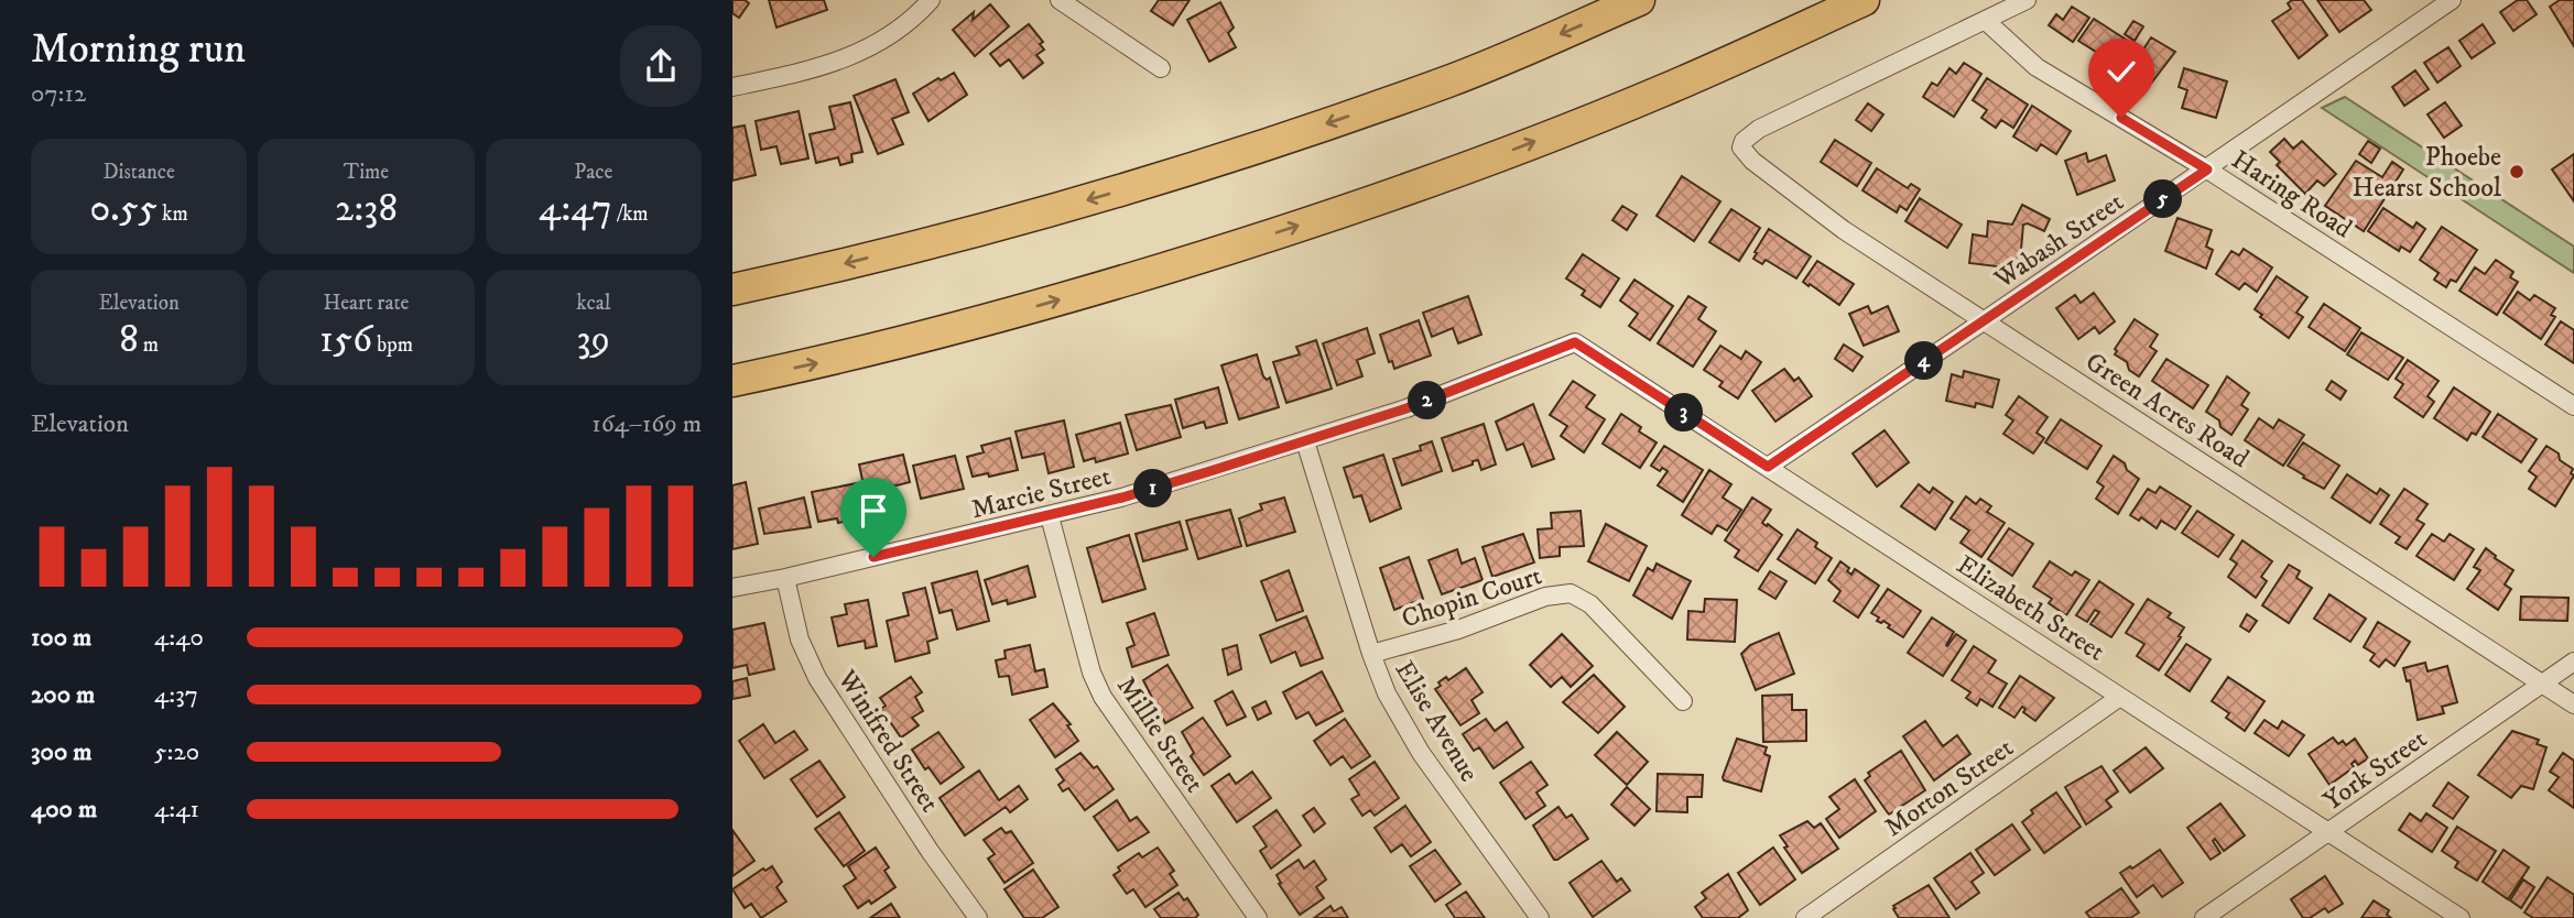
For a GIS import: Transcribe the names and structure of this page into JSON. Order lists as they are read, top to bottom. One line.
{"streets":{"street":["Haring Road","Wabash Street","Green Acres Road","Marcie Street","Chopin Court","Elizabeth Street","Elise Avenue","Millie Street","Winifred Street","York Street","Morton Street"]},"crossings":[["Haring Road","Wabash Street"],["Haring Road","Green Acres Road"],["Wabash Street","Green Acres Road"],["Wabash Street","Elizabeth Street"],["Green Acres Road","York Street"],["Marcie Street","Elizabeth Street"],["Marcie Street","Elise Avenue"],["Marcie Street","Millie Street"],["Marcie Street","Winifred Street"],["Chopin Court","Elise Avenue"],["Elizabeth Street","York Street"],["Elizabeth Street","Morton Street"]],"places":["Phoebe Hearst School"],"page":{"heading":["Morning run","07:12"],"stats":[["Distance","0.55 km"],["Time","2:38"],["Pace","4:47 /km"],["Elevation","8 m"],["Heart rate","156 bpm"],["kcal","39"]],"pins":["5","4","2","3","1"],"chart":["Elevation","164–169 m"],"list":[{"name":"100 m","note":"4:40"},{"name":"200 m","note":"4:37"},{"name":"300 m","note":"5:20"},{"name":"400 m","note":"4:41"}]}}
